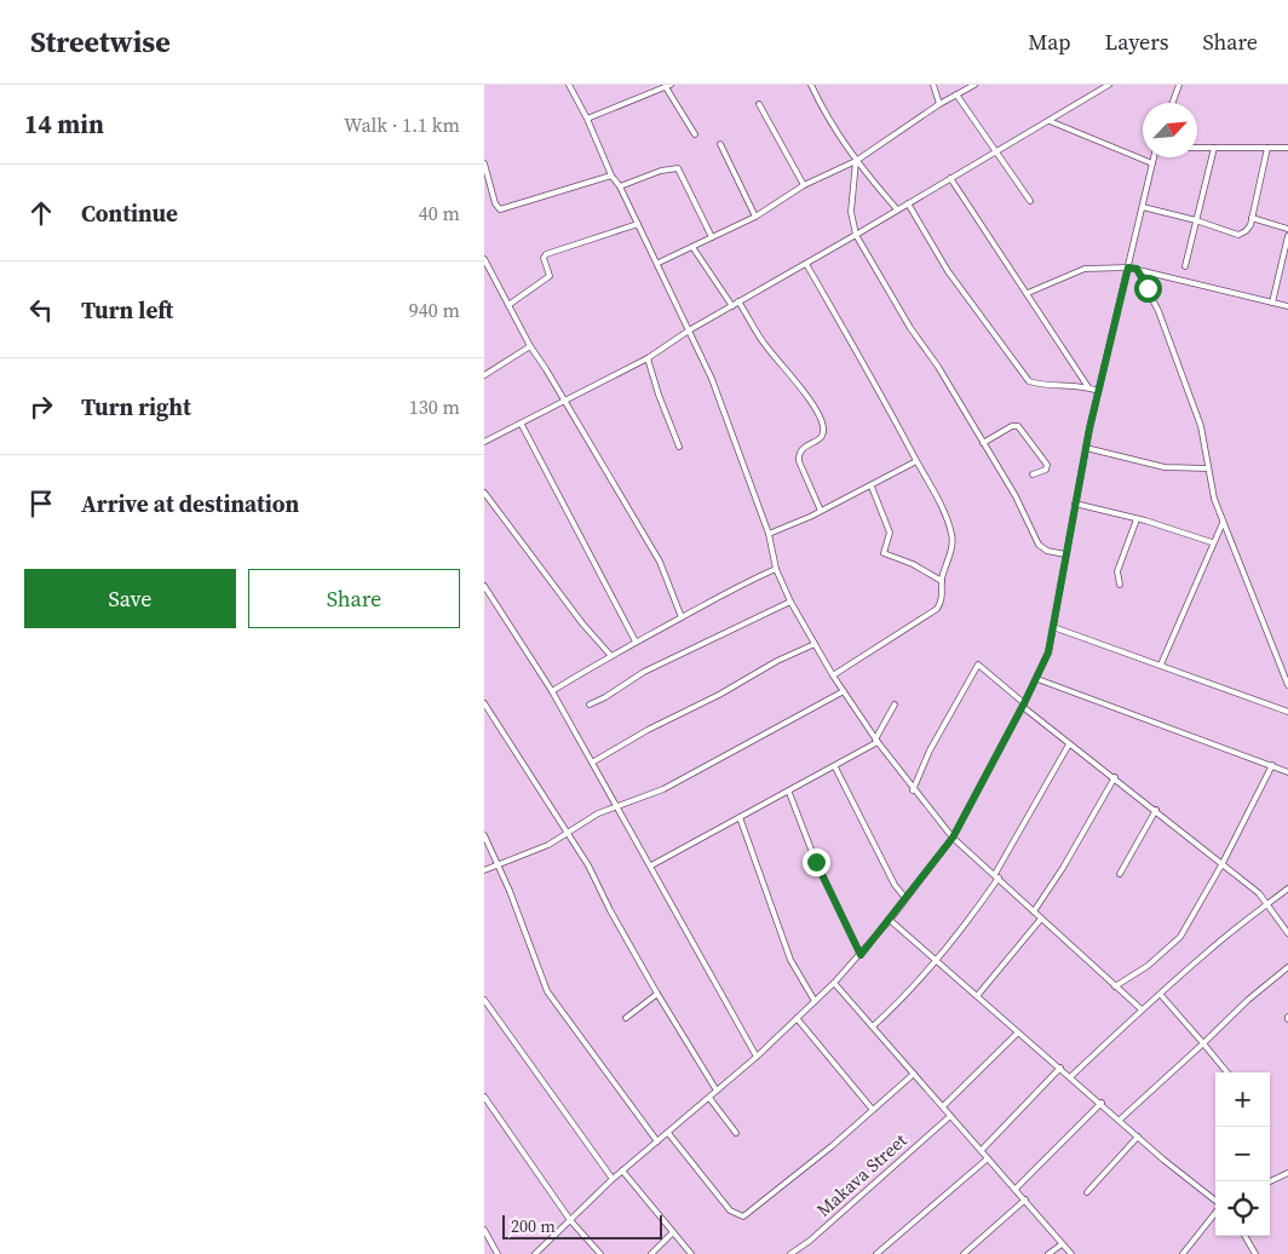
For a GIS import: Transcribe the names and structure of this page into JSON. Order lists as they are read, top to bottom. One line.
{"streets":{"street":["Makava Street"]},"scale_bar":"200 m","north":"top right","page":{"header":"Streetwise","nav":["Map","Layers","Share"],"heading":["14 min","Walk · 1.1 km"],"list":[["Continue","40 m"],["Turn left","940 m"],["Turn right","130 m"],"Arrive at destination"],"buttons":["Save","Share"],"map_buttons":["+","−"],"scale":"200 m"}}
